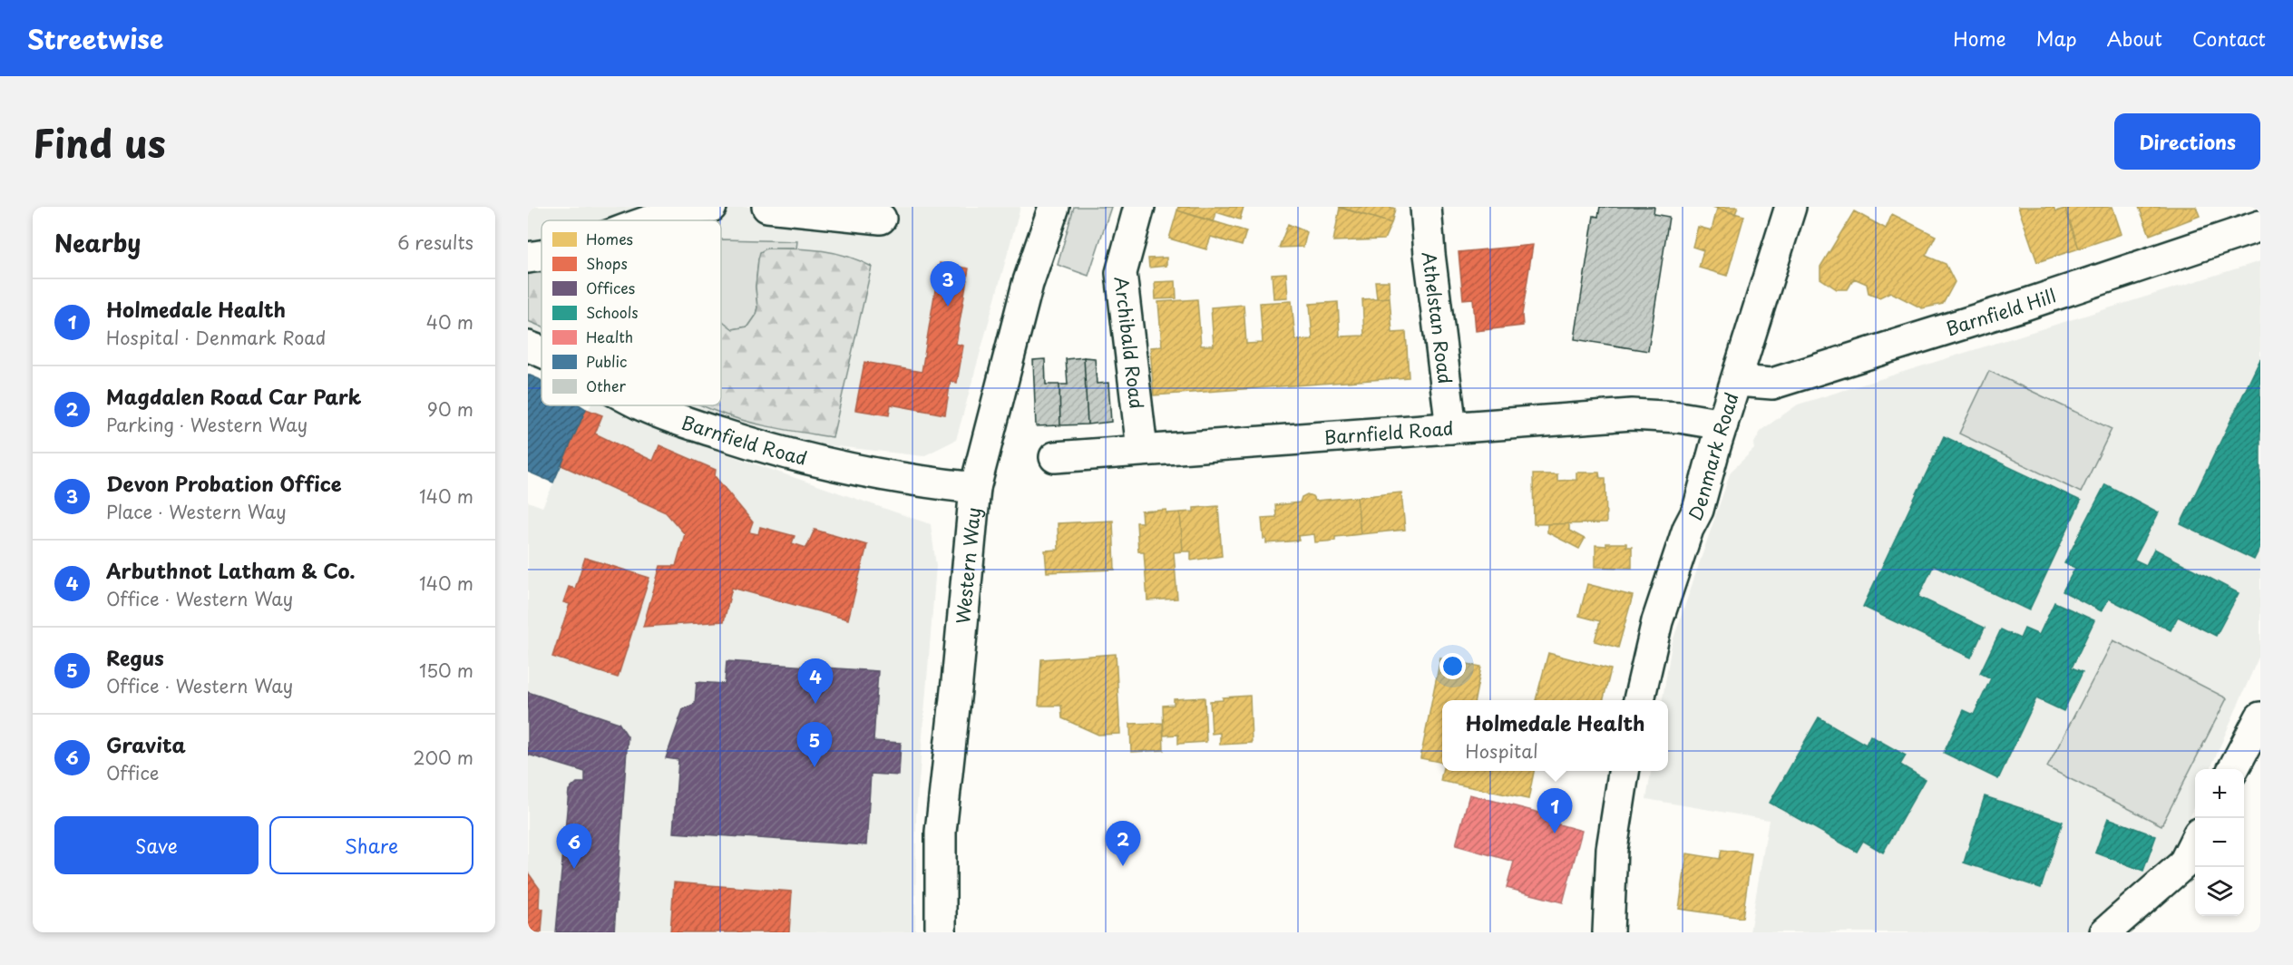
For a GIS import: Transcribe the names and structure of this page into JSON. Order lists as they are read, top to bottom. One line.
{"streets":{"street":["Barnfield Hill","Athelstan Road","Archibald Road","Barnfield Road","Denmark Road","Western Way"]},"crossings":[["Barnfield Hill","Denmark Road"],["Athelstan Road","Barnfield Road"],["Archibald Road","Barnfield Road"],["Barnfield Road","Denmark Road"],["Barnfield Road","Western Way"]],"legend":["Homes","Shops","Offices","Schools","Health","Public","Other"],"page":{"header":"Streetwise","nav":["Home","Map","About","Contact"],"title":"Find us","buttons":["Directions",["Save","Share"]],"heading":["Nearby","6 results"],"pins":["3","4","5","1","2","6"],"list":[{"mark":"1","name":"Holmedale Health","note":"Hospital · Denmark Road","value":"40 m"},{"mark":"2","name":"Magdalen Road Car Park","note":"Parking · Western Way","value":"90 m"},{"mark":"3","name":"Devon Probation Office","note":"Place · Western Way","value":"140 m"},{"mark":"4","name":"Arbuthnot Latham & Co.","note":"Office · Western Way","value":"140 m"},{"mark":"5","name":"Regus","note":"Office · Western Way","value":"150 m"},{"mark":"6","name":"Gravita","note":"Office","value":"200 m"}],"popup":["Holmedale Health","Hospital"],"map_buttons":["+","−"]}}
